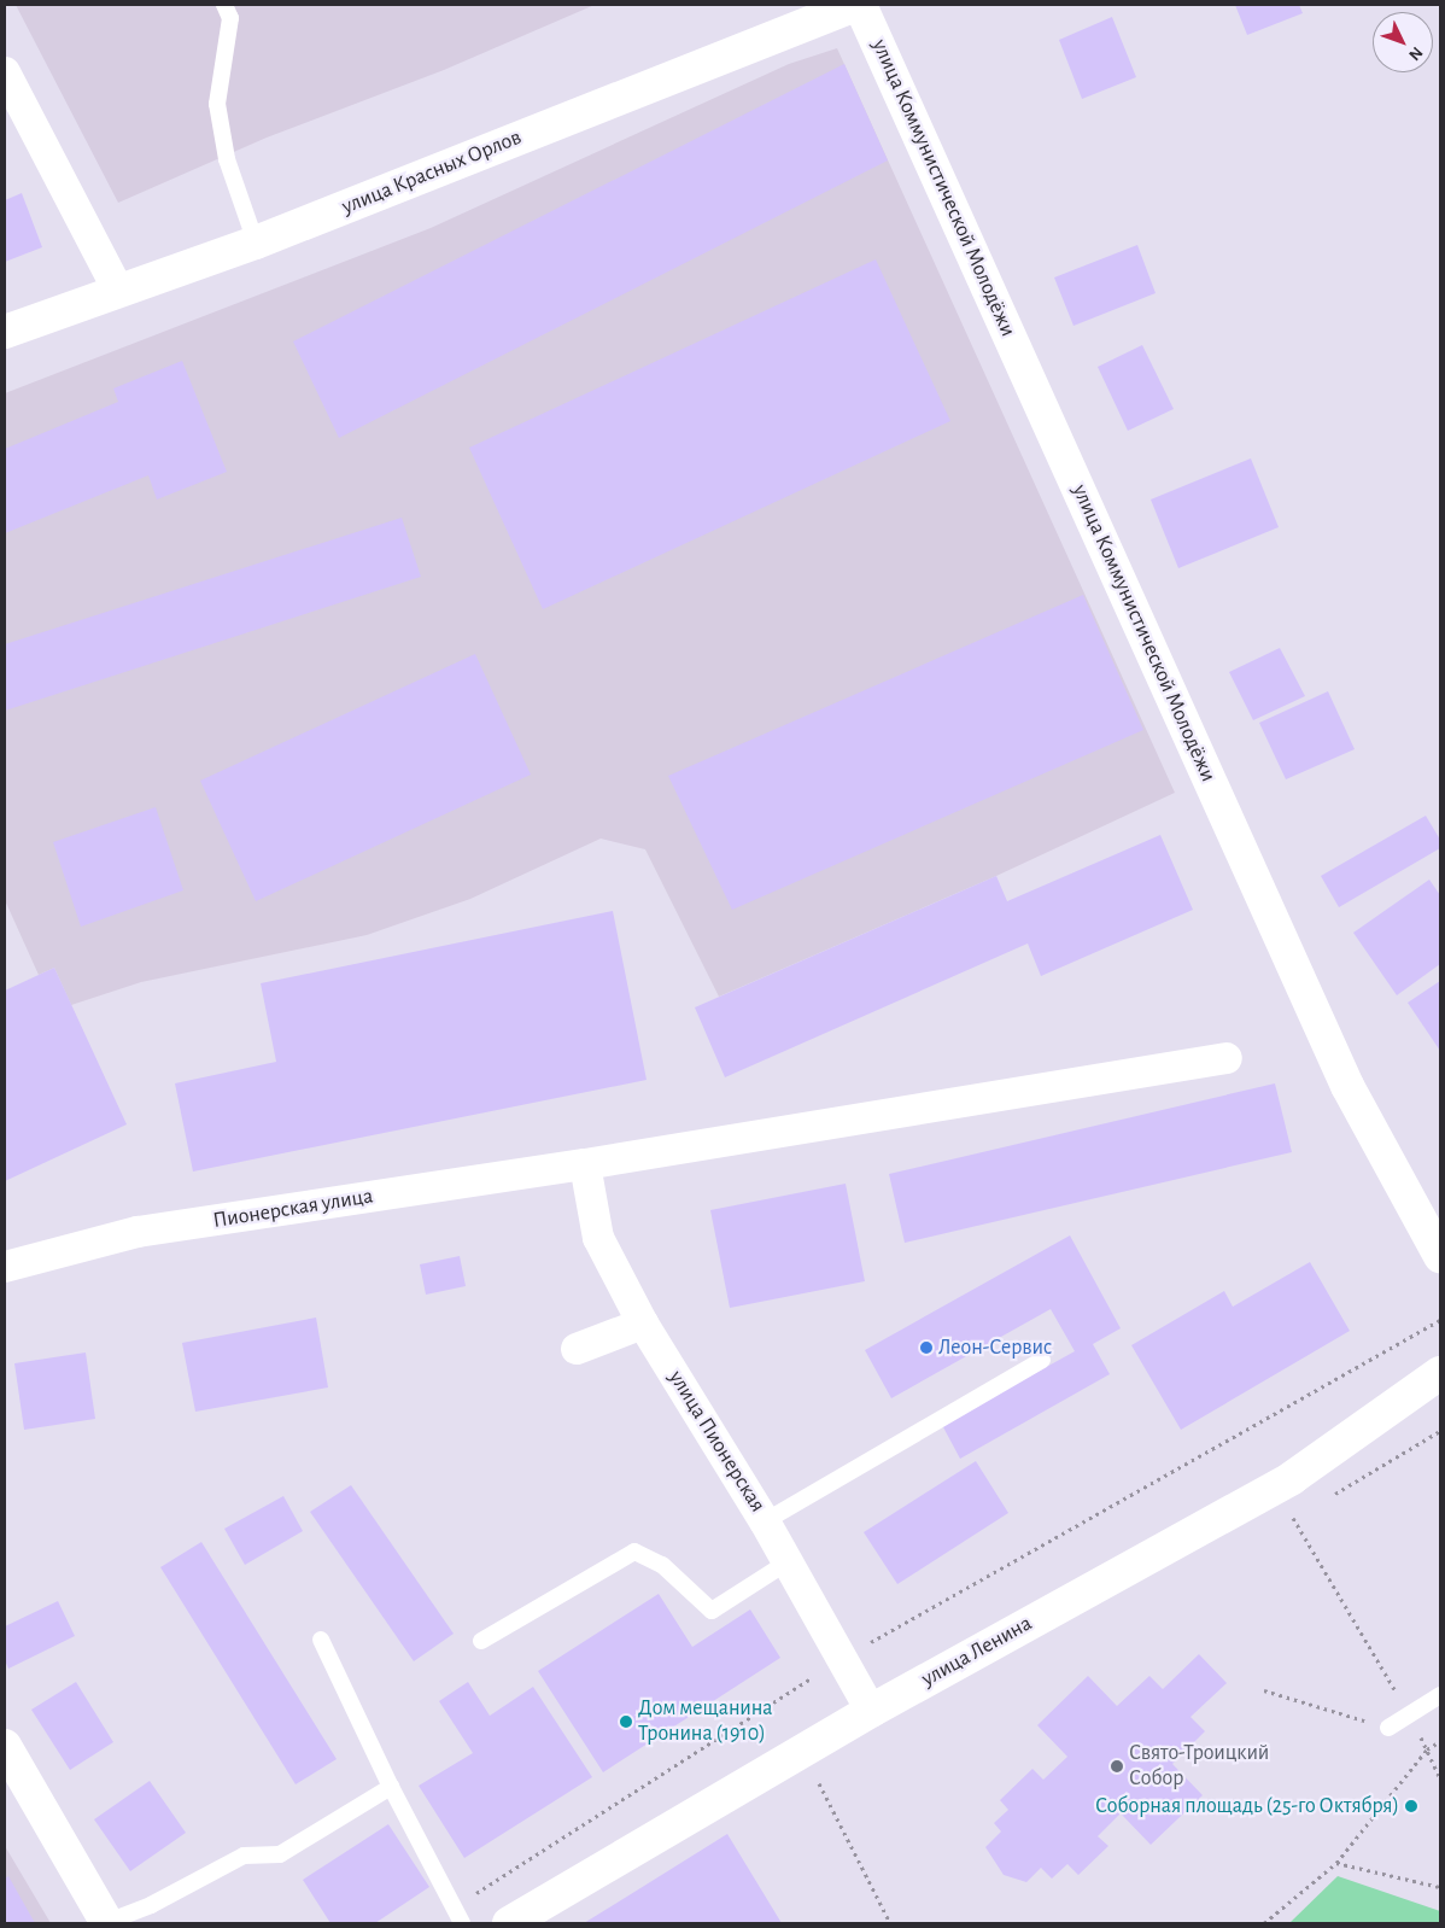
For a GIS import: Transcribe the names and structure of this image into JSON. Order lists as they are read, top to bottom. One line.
{"streets":{"street":["улица Красных Орлов","улица Коммунистической Молодёжи","Пионерская улица","улица Пионерская","улица Ленина"]},"crossings":[["улица Красных Орлов","улица Коммунистической Молодёжи"],["Пионерская улица","улица Пионерская"],["улица Пионерская","улица Ленина"]],"places":["Леон-Сервис","Дом мещанина Тронина (1910)","Свято-Троицкий Собор","Соборная площадь (25-го Октября)"],"north":"bottom right"}
